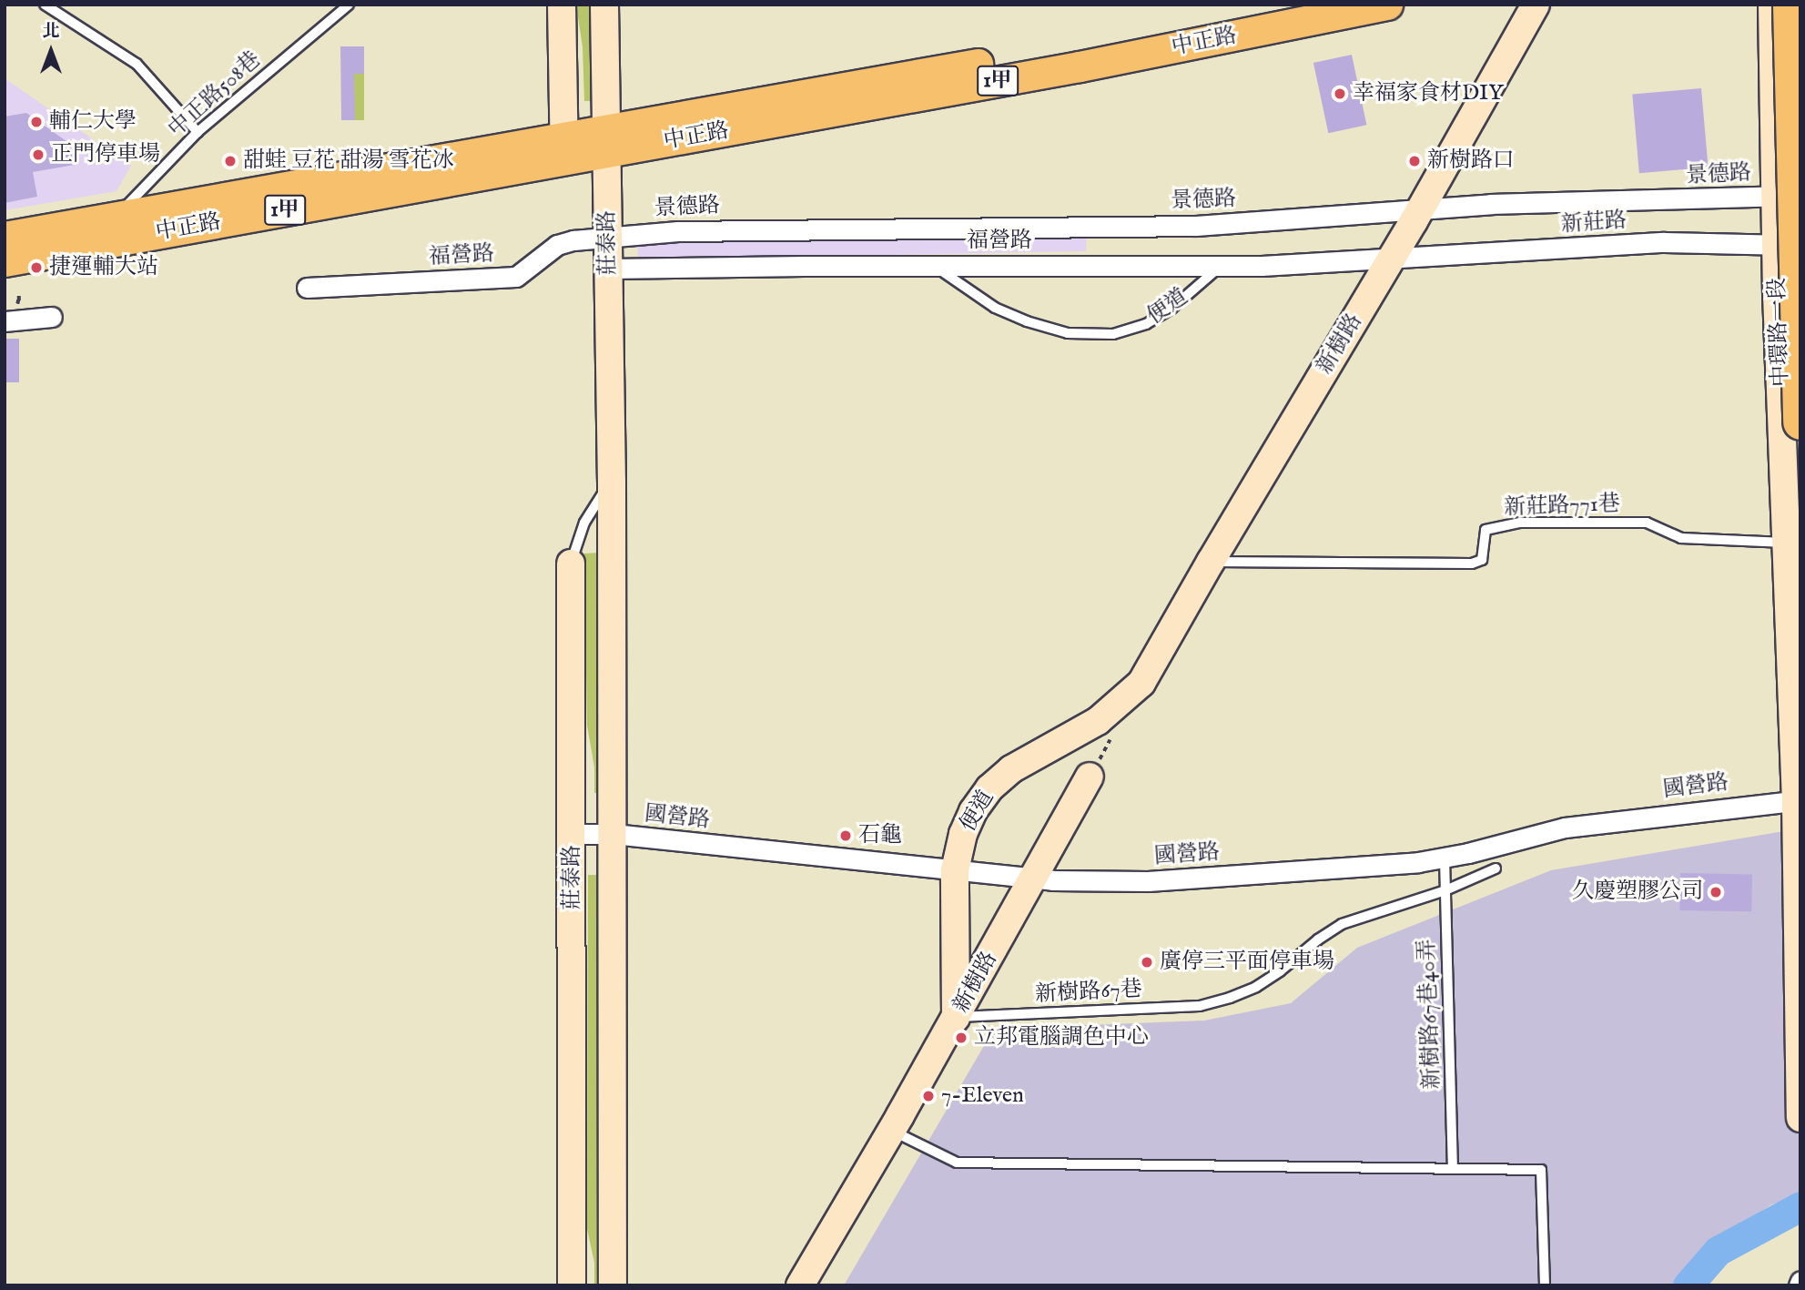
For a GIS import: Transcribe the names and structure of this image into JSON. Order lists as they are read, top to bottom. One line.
{"streets":{"main road":["中正路","1甲"],"street":["景德路","新莊路","福營路","莊泰路","便道","中環路一段","新樹路","國營路"],"lane":["中正路508巷","新莊路771巷","新樹路67巷","新樹路67巷40弄"]},"crossings":[["中正路","中正路508巷"],["中正路","莊泰路"],["景德路","福營路"],["景德路","莊泰路"],["景德路","中環路一段"],["景德路","新樹路"],["新莊路","福營路"],["新莊路","中環路一段"],["新莊路","新樹路"],["福營路","莊泰路"],["福營路","便道"],["福營路","新樹路"],["莊泰路","國營路"],["便道","新樹路"],["便道","國營路"],["中環路一段","新莊路771巷"],["中環路一段","國營路"],["新樹路","新莊路771巷"],["新樹路","國營路"],["新樹路","新樹路67巷"],["國營路","新樹路67巷40弄"],["新樹路67巷","新樹路67巷40弄"]],"places":["幸福家食材DIY","輔仁大學","正門停車場","甜蛙 豆花 甜湯 雪花冰","新樹路口","捷運輔大站","石龜","久慶塑膠公司","廣停三平面停車場","立邦電腦調色中心","7-Eleven"],"north":"top"}
